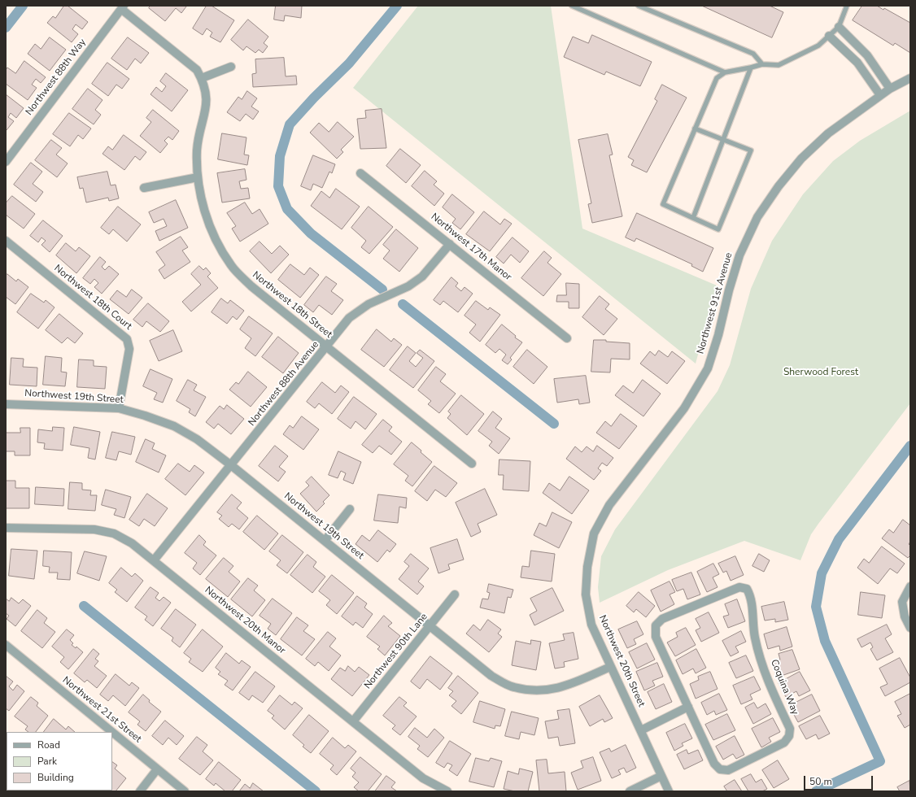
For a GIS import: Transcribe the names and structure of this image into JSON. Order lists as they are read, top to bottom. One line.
{"streets":{"street":["Northwest 88th Way","Northwest 17th Manor","Northwest 18th Court","Northwest 91st Avenue","Northwest 18th Street","Northwest 88th Avenue","Northwest 19th Street","Northwest 20th Manor","Northwest 90th Lane","Northwest 20th Street","Coquina Way","Northwest 21st Street"]},"crossings":[["Northwest 88th Way","Northwest 18th Street"],["Northwest 17th Manor","Northwest 88th Avenue"],["Northwest 18th Court","Northwest 19th Street"],["Northwest 91st Avenue","Northwest 20th Street"],["Northwest 18th Street","Northwest 88th Avenue"],["Northwest 88th Avenue","Northwest 19th Street"],["Northwest 88th Avenue","Northwest 20th Manor"],["Northwest 19th Street","Northwest 90th Lane"],["Northwest 19th Street","Northwest 20th Street"],["Northwest 20th Manor","Northwest 90th Lane"]],"parks":["Sherwood Forest"],"legend":["Road","Park","Building"],"scale_bar":"50 m"}
